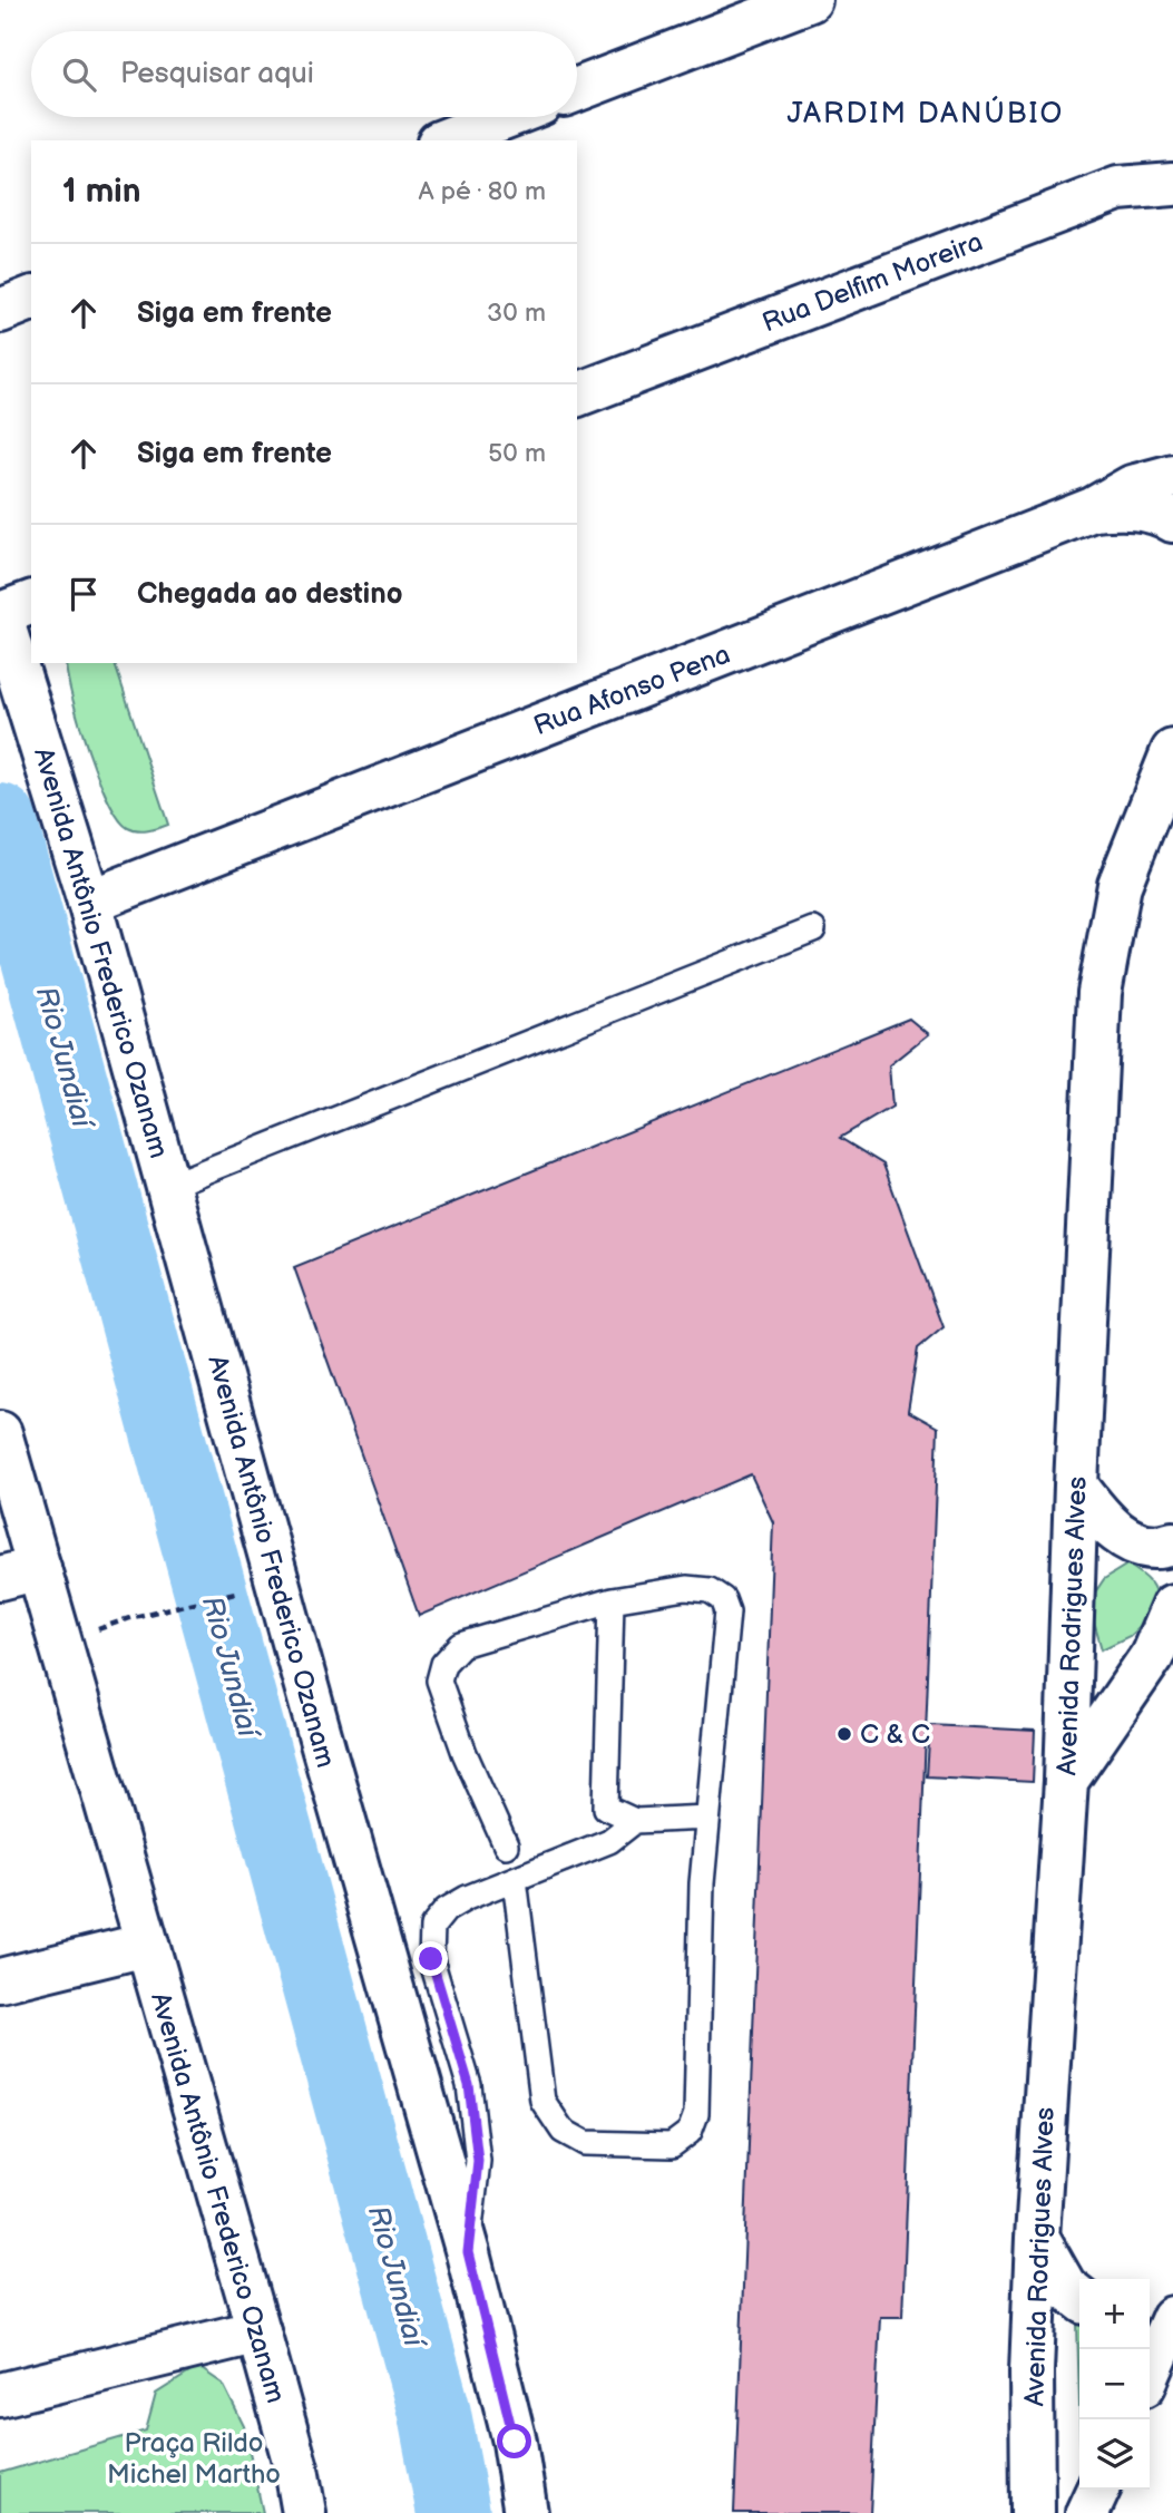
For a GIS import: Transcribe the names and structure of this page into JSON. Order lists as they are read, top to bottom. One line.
{"streets":{"street":["Rua Delfim Moreira","Rua Afonso Pena","Avenida Antônio Frederico Ozanam","Avenida Rodrigues Alves"]},"crossings":[["Rua Afonso Pena","Avenida Antônio Frederico Ozanam"]],"districts":["JARDIM DANÚBIO"],"water":["Rio Jundiaí"],"parks":["Praça Rildo Michel Martho"],"places":["C & C"],"page":{"search":"Pesquisar aqui","heading":["1 min","A pé · 80 m"],"list":[["Siga em frente","30 m"],["Siga em frente","50 m"],"Chegada ao destino"],"map_buttons":["+","−"]}}
